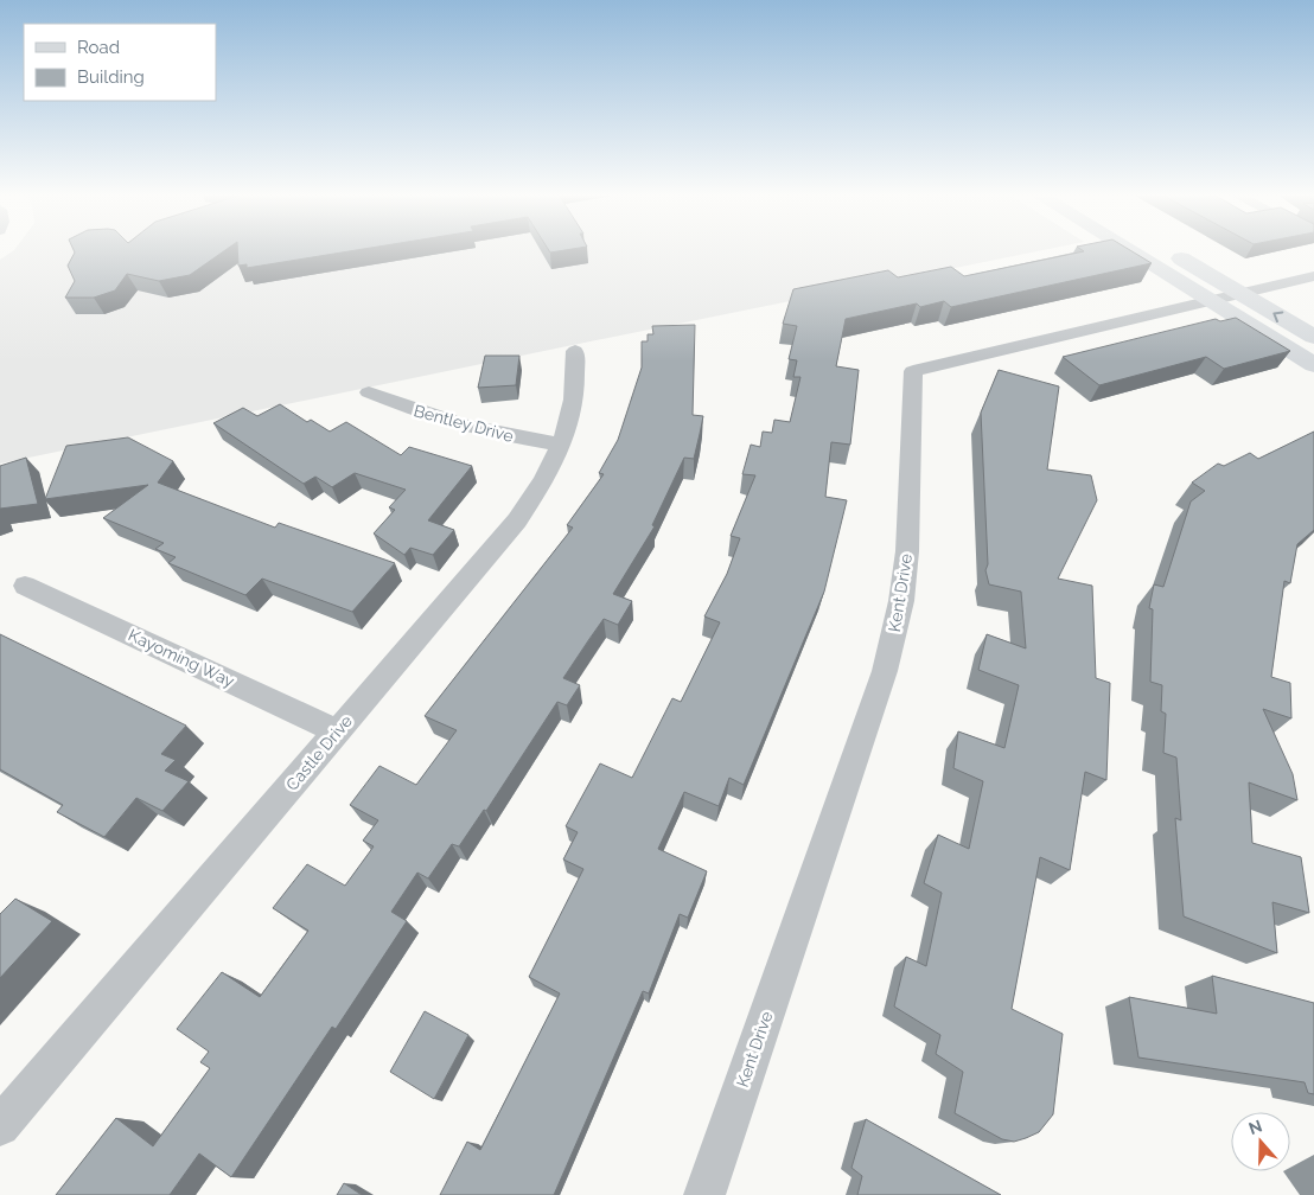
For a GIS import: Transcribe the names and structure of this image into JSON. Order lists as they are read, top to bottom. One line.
{"streets":{"street":["Bentley Drive","Kent Drive","Kayoming Way","Castle Drive"]},"crossings":[["Bentley Drive","Castle Drive"],["Kayoming Way","Castle Drive"]],"legend":["Road","Building"],"north":"top"}
